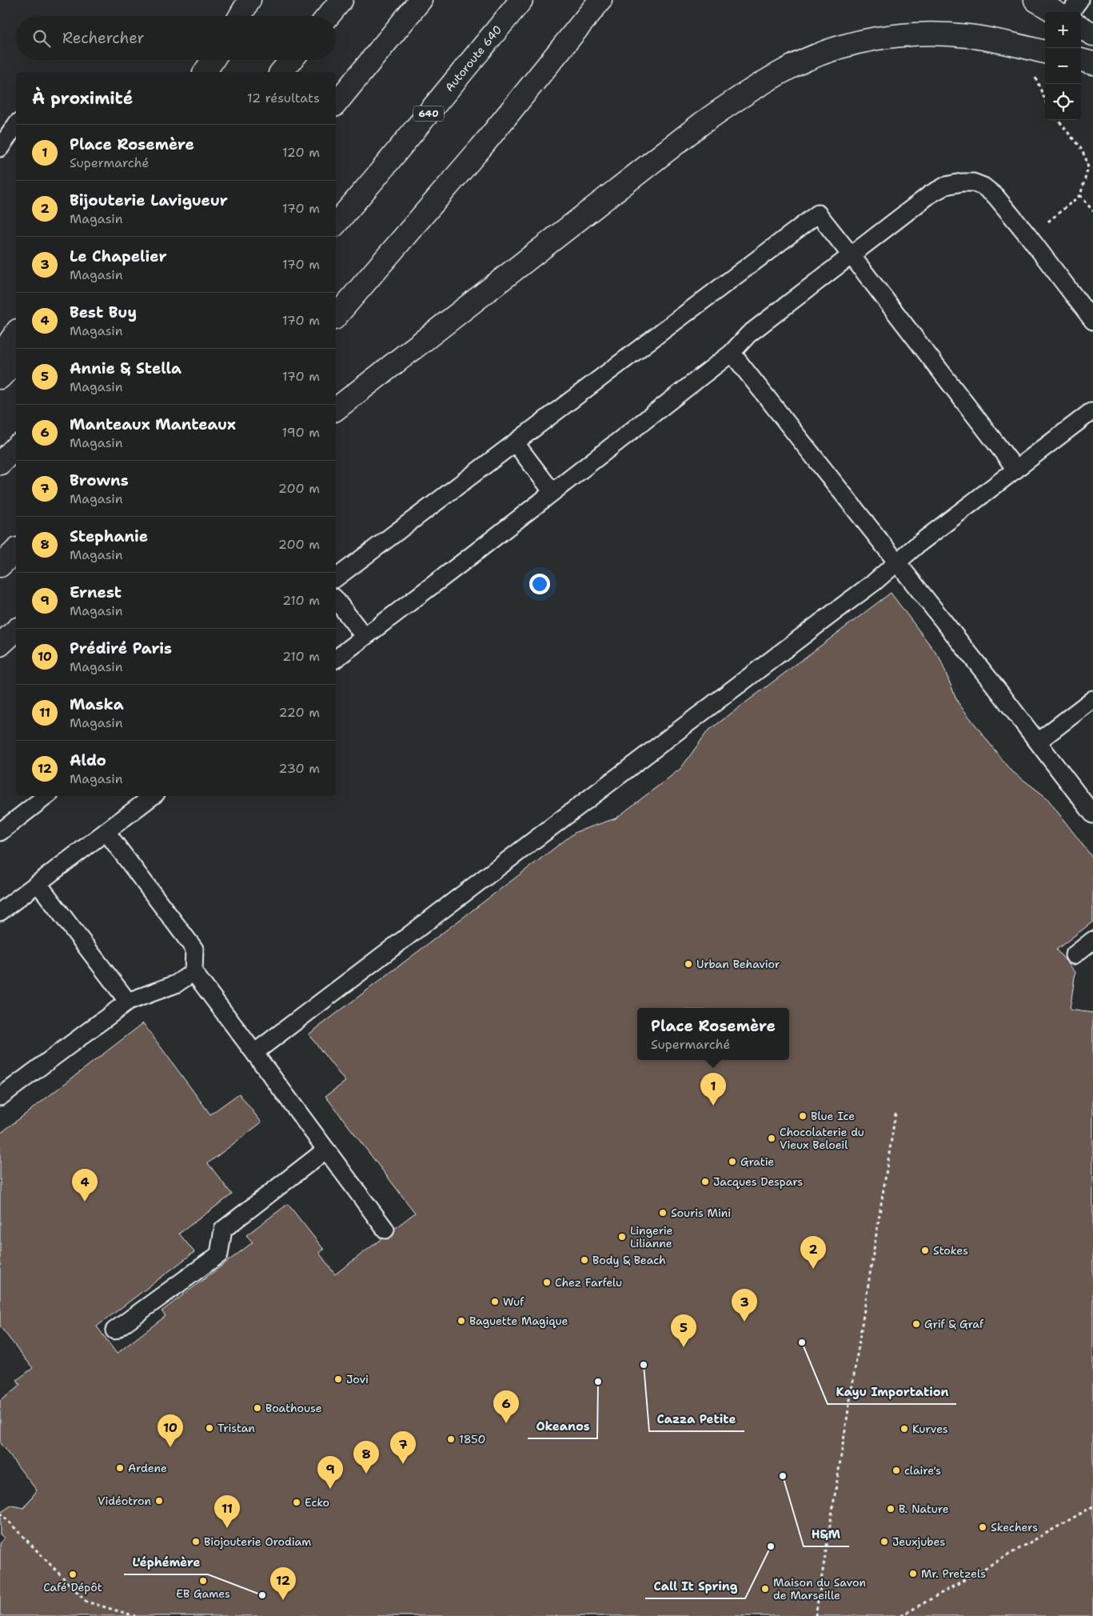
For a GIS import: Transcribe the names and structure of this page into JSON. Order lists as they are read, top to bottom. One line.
{"streets":{"main road":["Autoroute 640","640"]},"places":["Urban Behavior","Blue Ice","Chocolaterie du Vieux Beloeil","Gratie","Jacques Despars","Souris Mini","Lingerie Lilianne","Stokes","Body & Beach","Chez Farfelu","Wuf","Baguette Magique","Grif & Graf","Kayu Importation","Cazza Petite","Jovi","Okeanos","Boathouse","Tristan","Kurves","1850","Ardene","claire's","H&M","Vidéotron","Ecko","B. Nature","Skechers","Biojouterie Orodiam","Jeuxjubes","Call It Spring","Mr. Pretzels","Café Dépôt","EB Games","Maison du Savon de Marseille","L'éphémère"],"page":{"map_buttons":["+","−"],"search":"Rechercher","heading":["À proximité","12 résultats"],"list":[{"mark":"1","name":"Place Rosemère","note":"Supermarché","value":"120 m"},{"mark":"2","name":"Bijouterie Lavigueur","note":"Magasin","value":"170 m"},{"mark":"3","name":"Le Chapelier","note":"Magasin","value":"170 m"},{"mark":"4","name":"Best Buy","note":"Magasin","value":"170 m"},{"mark":"5","name":"Annie & Stella","note":"Magasin","value":"170 m"},{"mark":"6","name":"Manteaux Manteaux","note":"Magasin","value":"190 m"},{"mark":"7","name":"Browns","note":"Magasin","value":"200 m"},{"mark":"8","name":"Stephanie","note":"Magasin","value":"200 m"},{"mark":"9","name":"Ernest","note":"Magasin","value":"210 m"},{"mark":"10","name":"Prédiré Paris","note":"Magasin","value":"210 m"},{"mark":"11","name":"Maska","note":"Magasin","value":"220 m"},{"mark":"12","name":"Aldo","note":"Magasin","value":"230 m"}],"popup":["Place Rosemère","Supermarché"],"pins":["1","4","2","3","5","6","10","7","8","9","11","12"]}}
